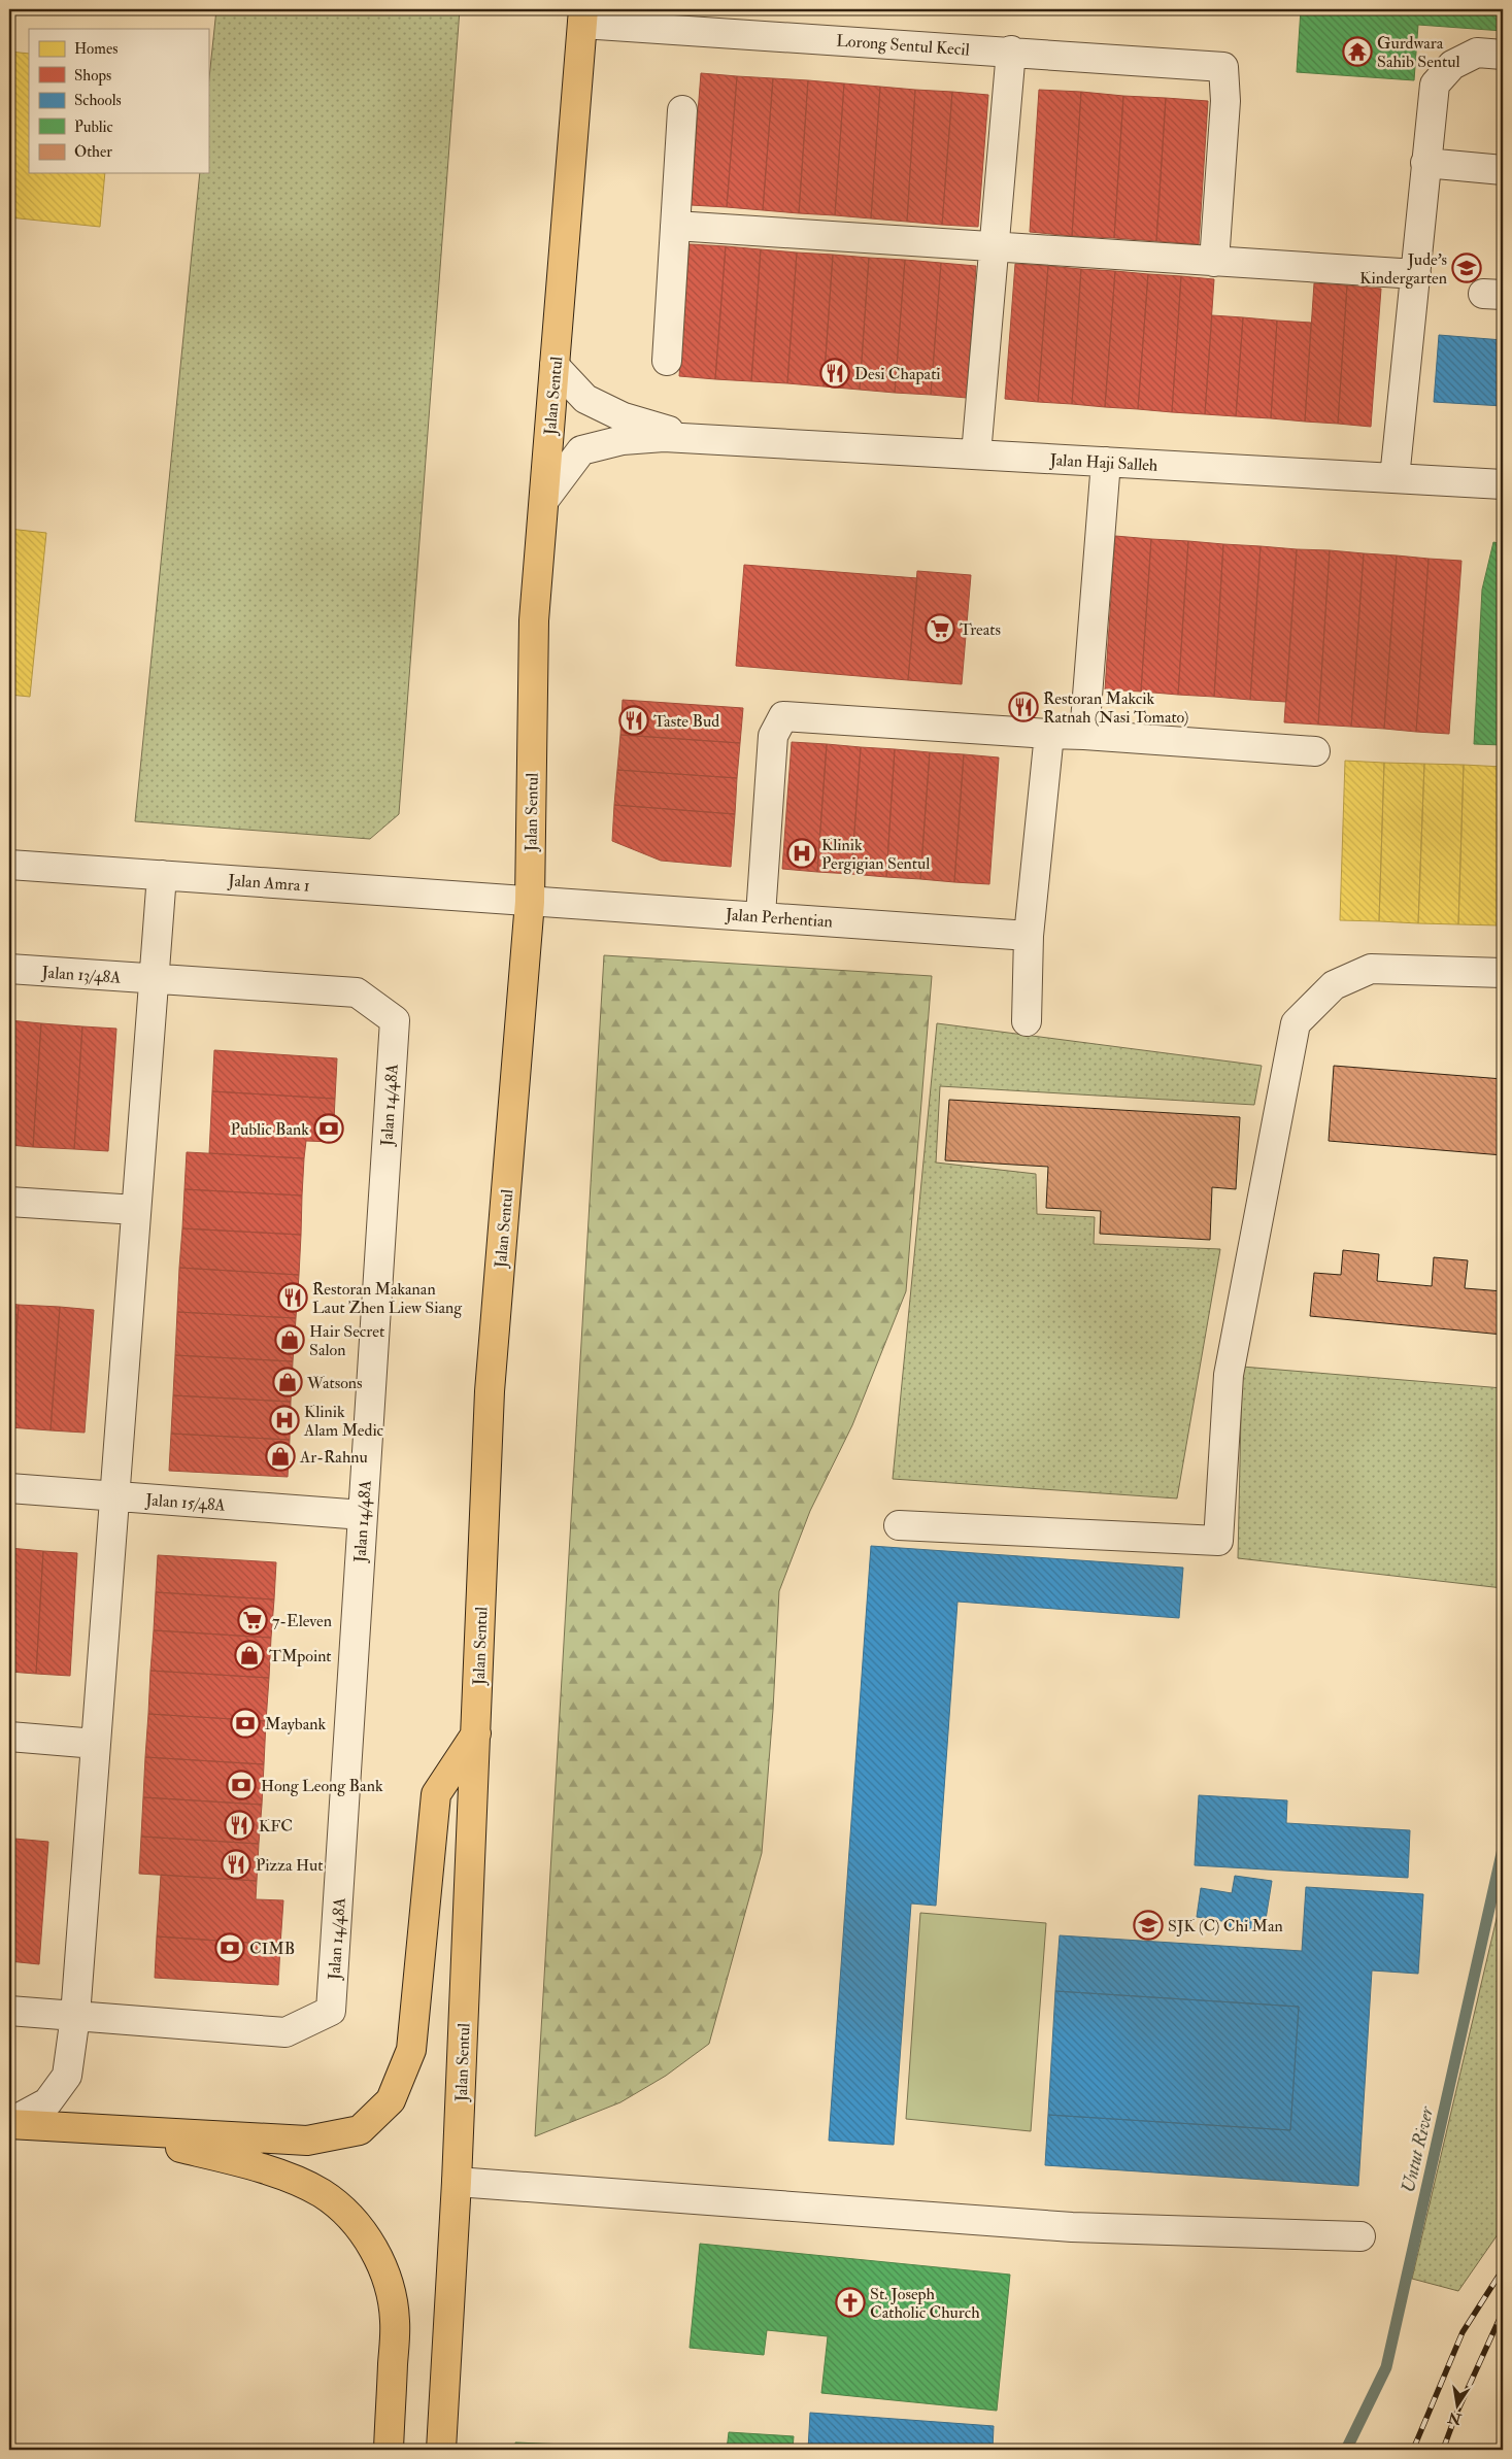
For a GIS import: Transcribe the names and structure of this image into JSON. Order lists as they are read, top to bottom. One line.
{"streets":{"main road":["Jalan Sentul"],"street":["Lorong Sentul Kecil","Jalan Haji Salleh","Jalan Amra 1","Jalan Perhentian","Jalan 13/48A","Jalan 14/48A","Jalan 15/48A"]},"crossings":[["Lorong Sentul Kecil","Jalan Sentul"],["Jalan Sentul","Jalan Haji Salleh"],["Jalan Sentul","Jalan Amra 1"],["Jalan Sentul","Jalan Perhentian"],["Jalan Amra 1","Jalan Perhentian"],["Jalan 13/48A","Jalan 14/48A"],["Jalan 14/48A","Jalan 15/48A"]],"water":["Untut River"],"places":{"temple":["Gurdwara Sahib Sentul"],"school or university":["Jude's Kindergarten","SJK (C) Chi Man"],"restaurant":["Desi Chapati","Restoran Makcik Ratnah (Nasi Tomato)","Taste Bud","Restoran Makanan Laut Zhen Liew Siang","KFC","Pizza Hut"],"supermarket":["Treats","7-Eleven"],"hospital":["Klinik Pergigian Sentul","Klinik Alam Medic"],"bank":["Public Bank","Maybank","Hong Leong Bank","CIMB"],"shop":["Hair Secret Salon","Watsons","Ar-Rahnu","TMpoint"],"church":["St. Joseph Catholic Church"]},"legend":["Homes","Shops","Schools","Public","Other"],"north":"bottom"}
